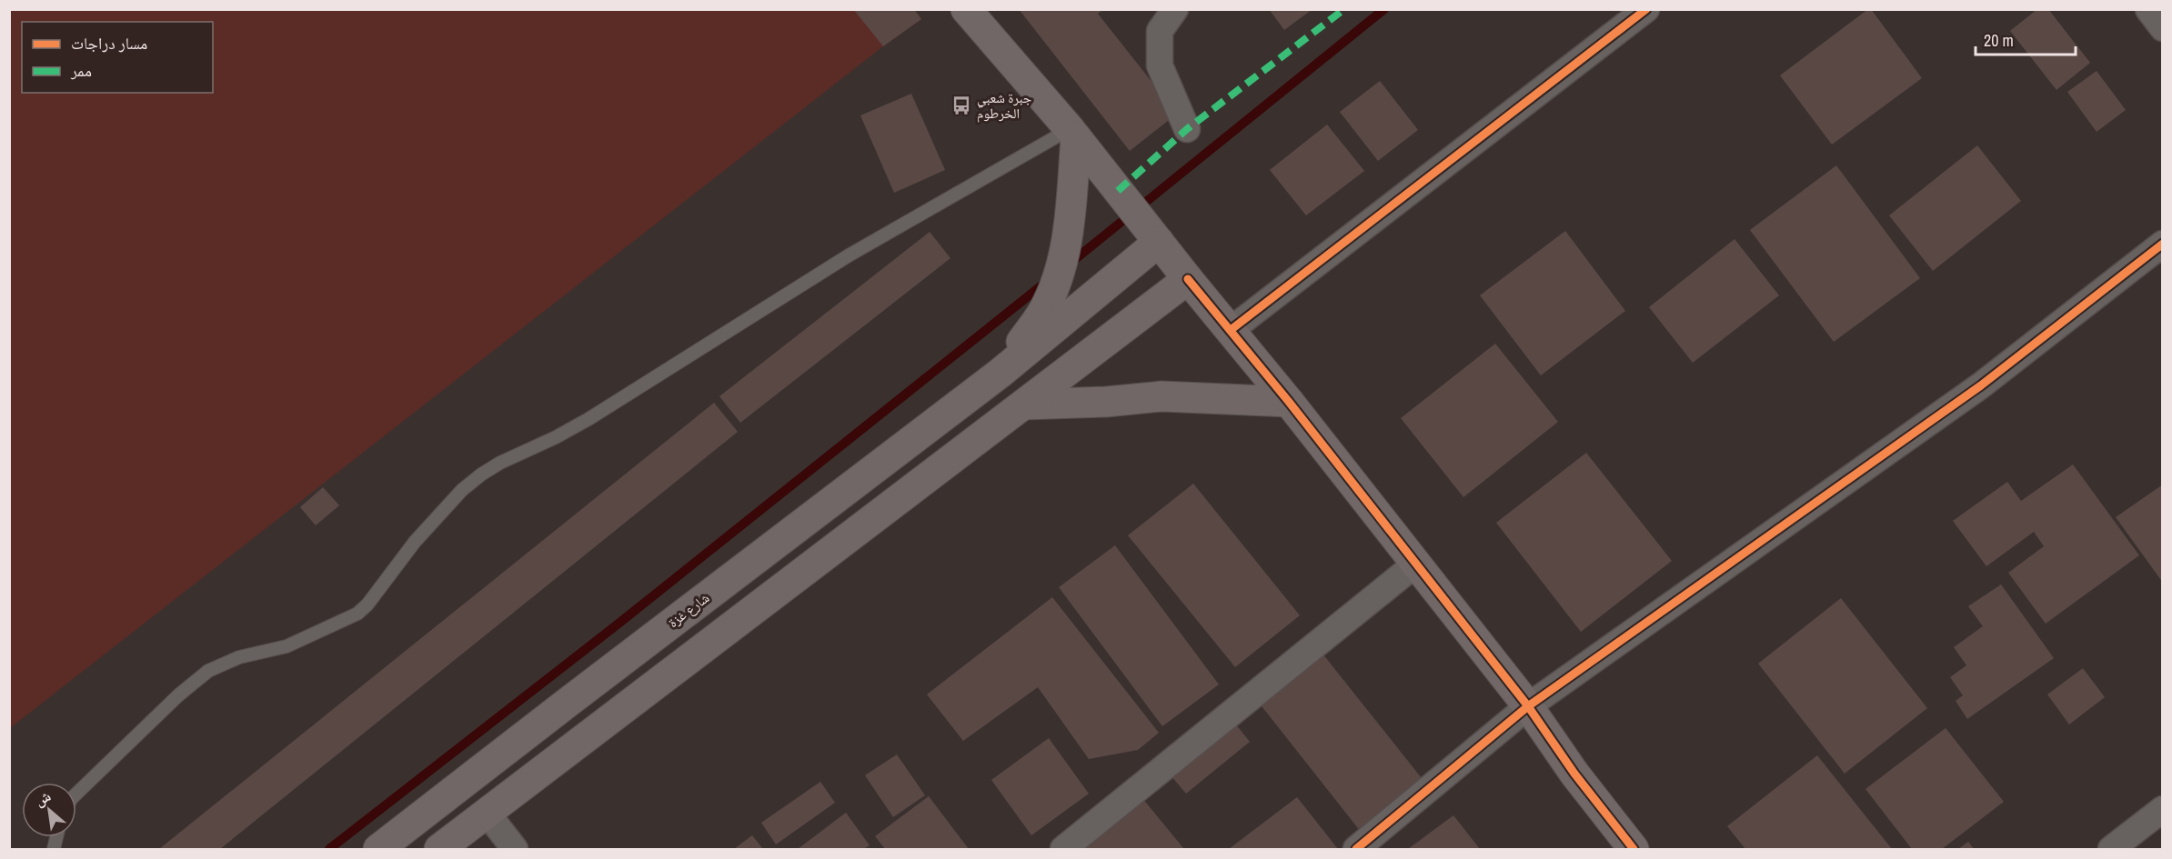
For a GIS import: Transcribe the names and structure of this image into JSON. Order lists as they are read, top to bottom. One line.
{"streets":{"main road":["شارع غزة"]},"places":{"bus stop":["جبرة شعبي الخرطوم"]},"legend":["مسار دراجات","ممر"],"scale_bar":"20 m","north":"top left"}
